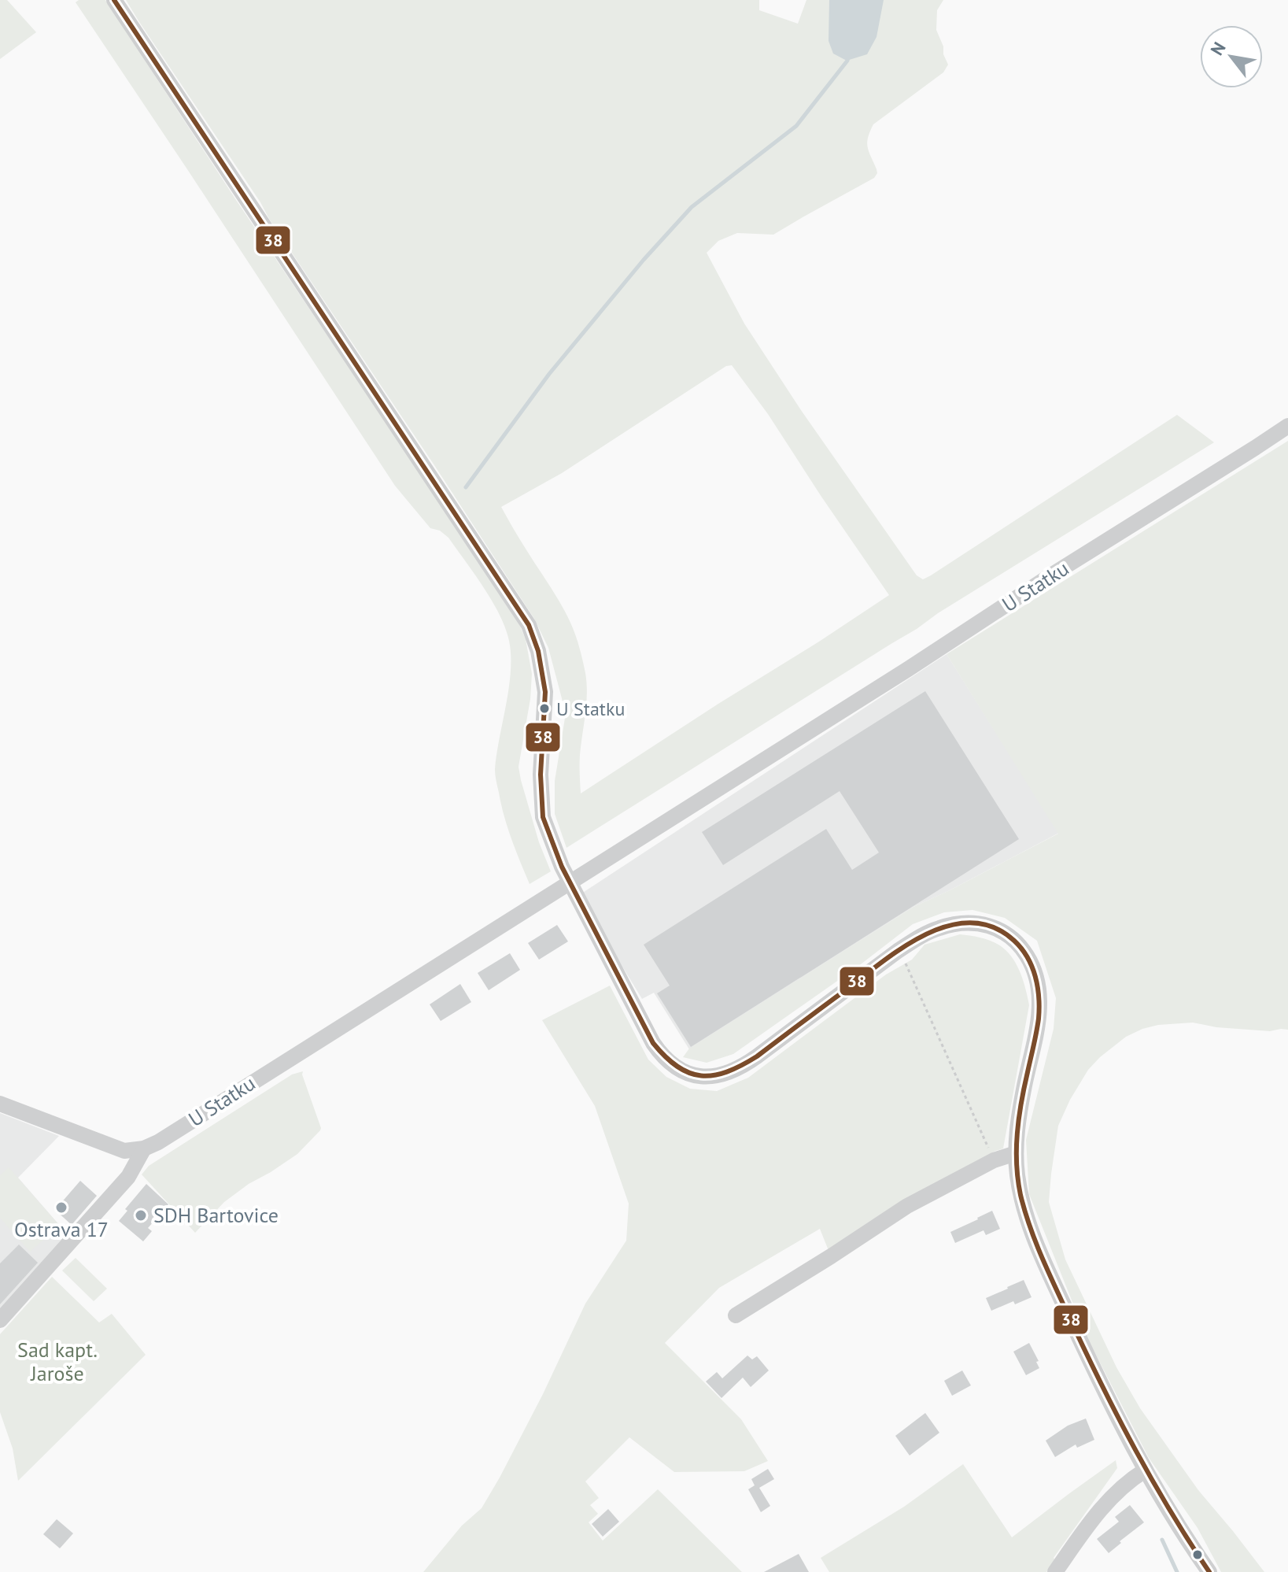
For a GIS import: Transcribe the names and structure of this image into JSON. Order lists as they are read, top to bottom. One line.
{"streets":{"street":["U Statku"]},"parks":["Sad kapt. Jaroše"],"places":["U Statku","Ostrava 17","SDH Bartovice"],"lines":["transit line 38"],"north":"top left"}
